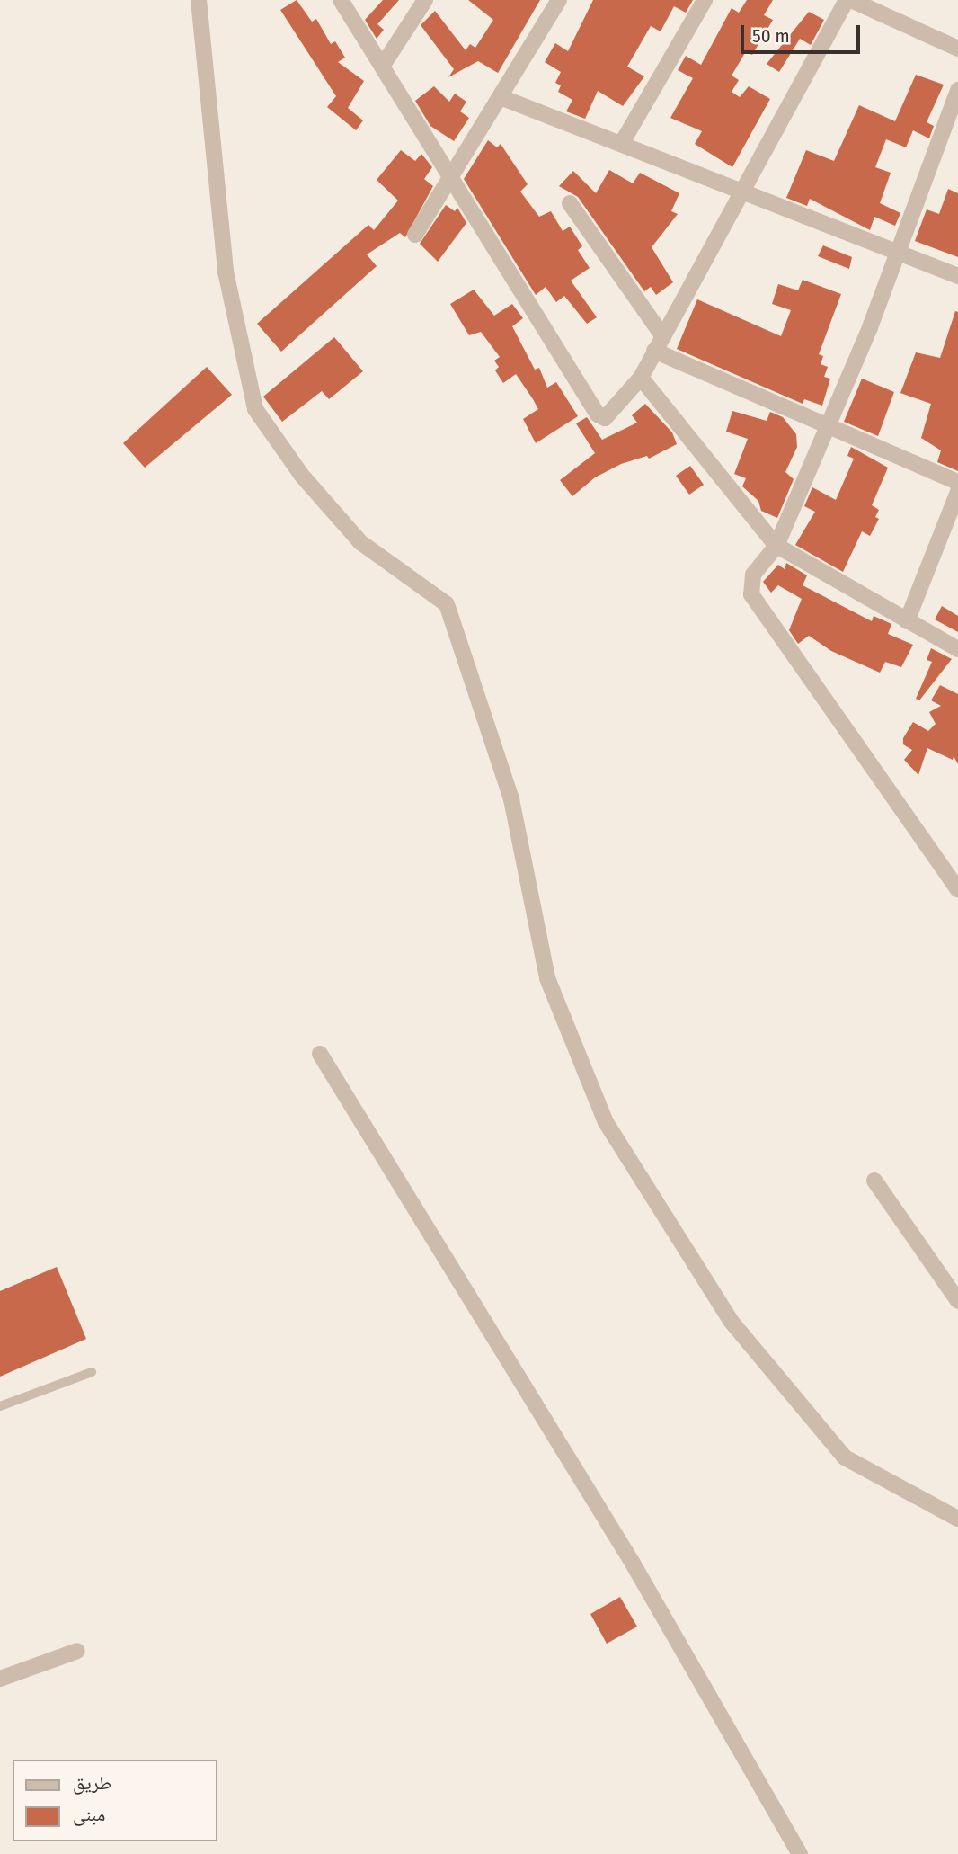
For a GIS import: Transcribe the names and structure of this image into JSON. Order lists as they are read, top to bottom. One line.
{"legend":["طريق","مبنى"],"scale_bar":"50 m"}
